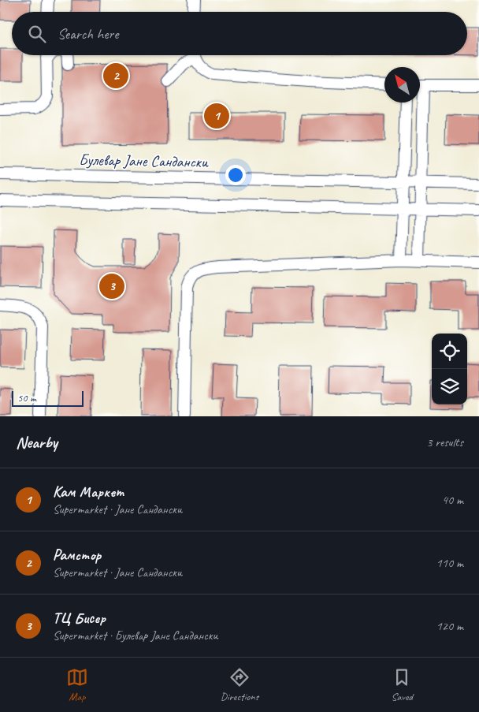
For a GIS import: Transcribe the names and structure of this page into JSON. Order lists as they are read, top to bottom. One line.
{"streets":{"street":["Булевар Јане Сандански"]},"scale_bar":"50 m","north":"top left","page":{"search":"Search here","pins":["2","1","3"],"scale":"50 m","heading":["Nearby","3 results"],"list":[{"mark":"1","name":"Кам Маркет","note":"Supermarket · Јане Сандански","value":"40 m"},{"mark":"2","name":"Рамстор","note":"Supermarket · Јане Сандански","value":"110 m"},{"mark":"3","name":"ТЦ Бисер","note":"Supermarket · Булевар Јане Сандански","value":"120 m"}],"nav":["Map","Directions","Saved"]}}
